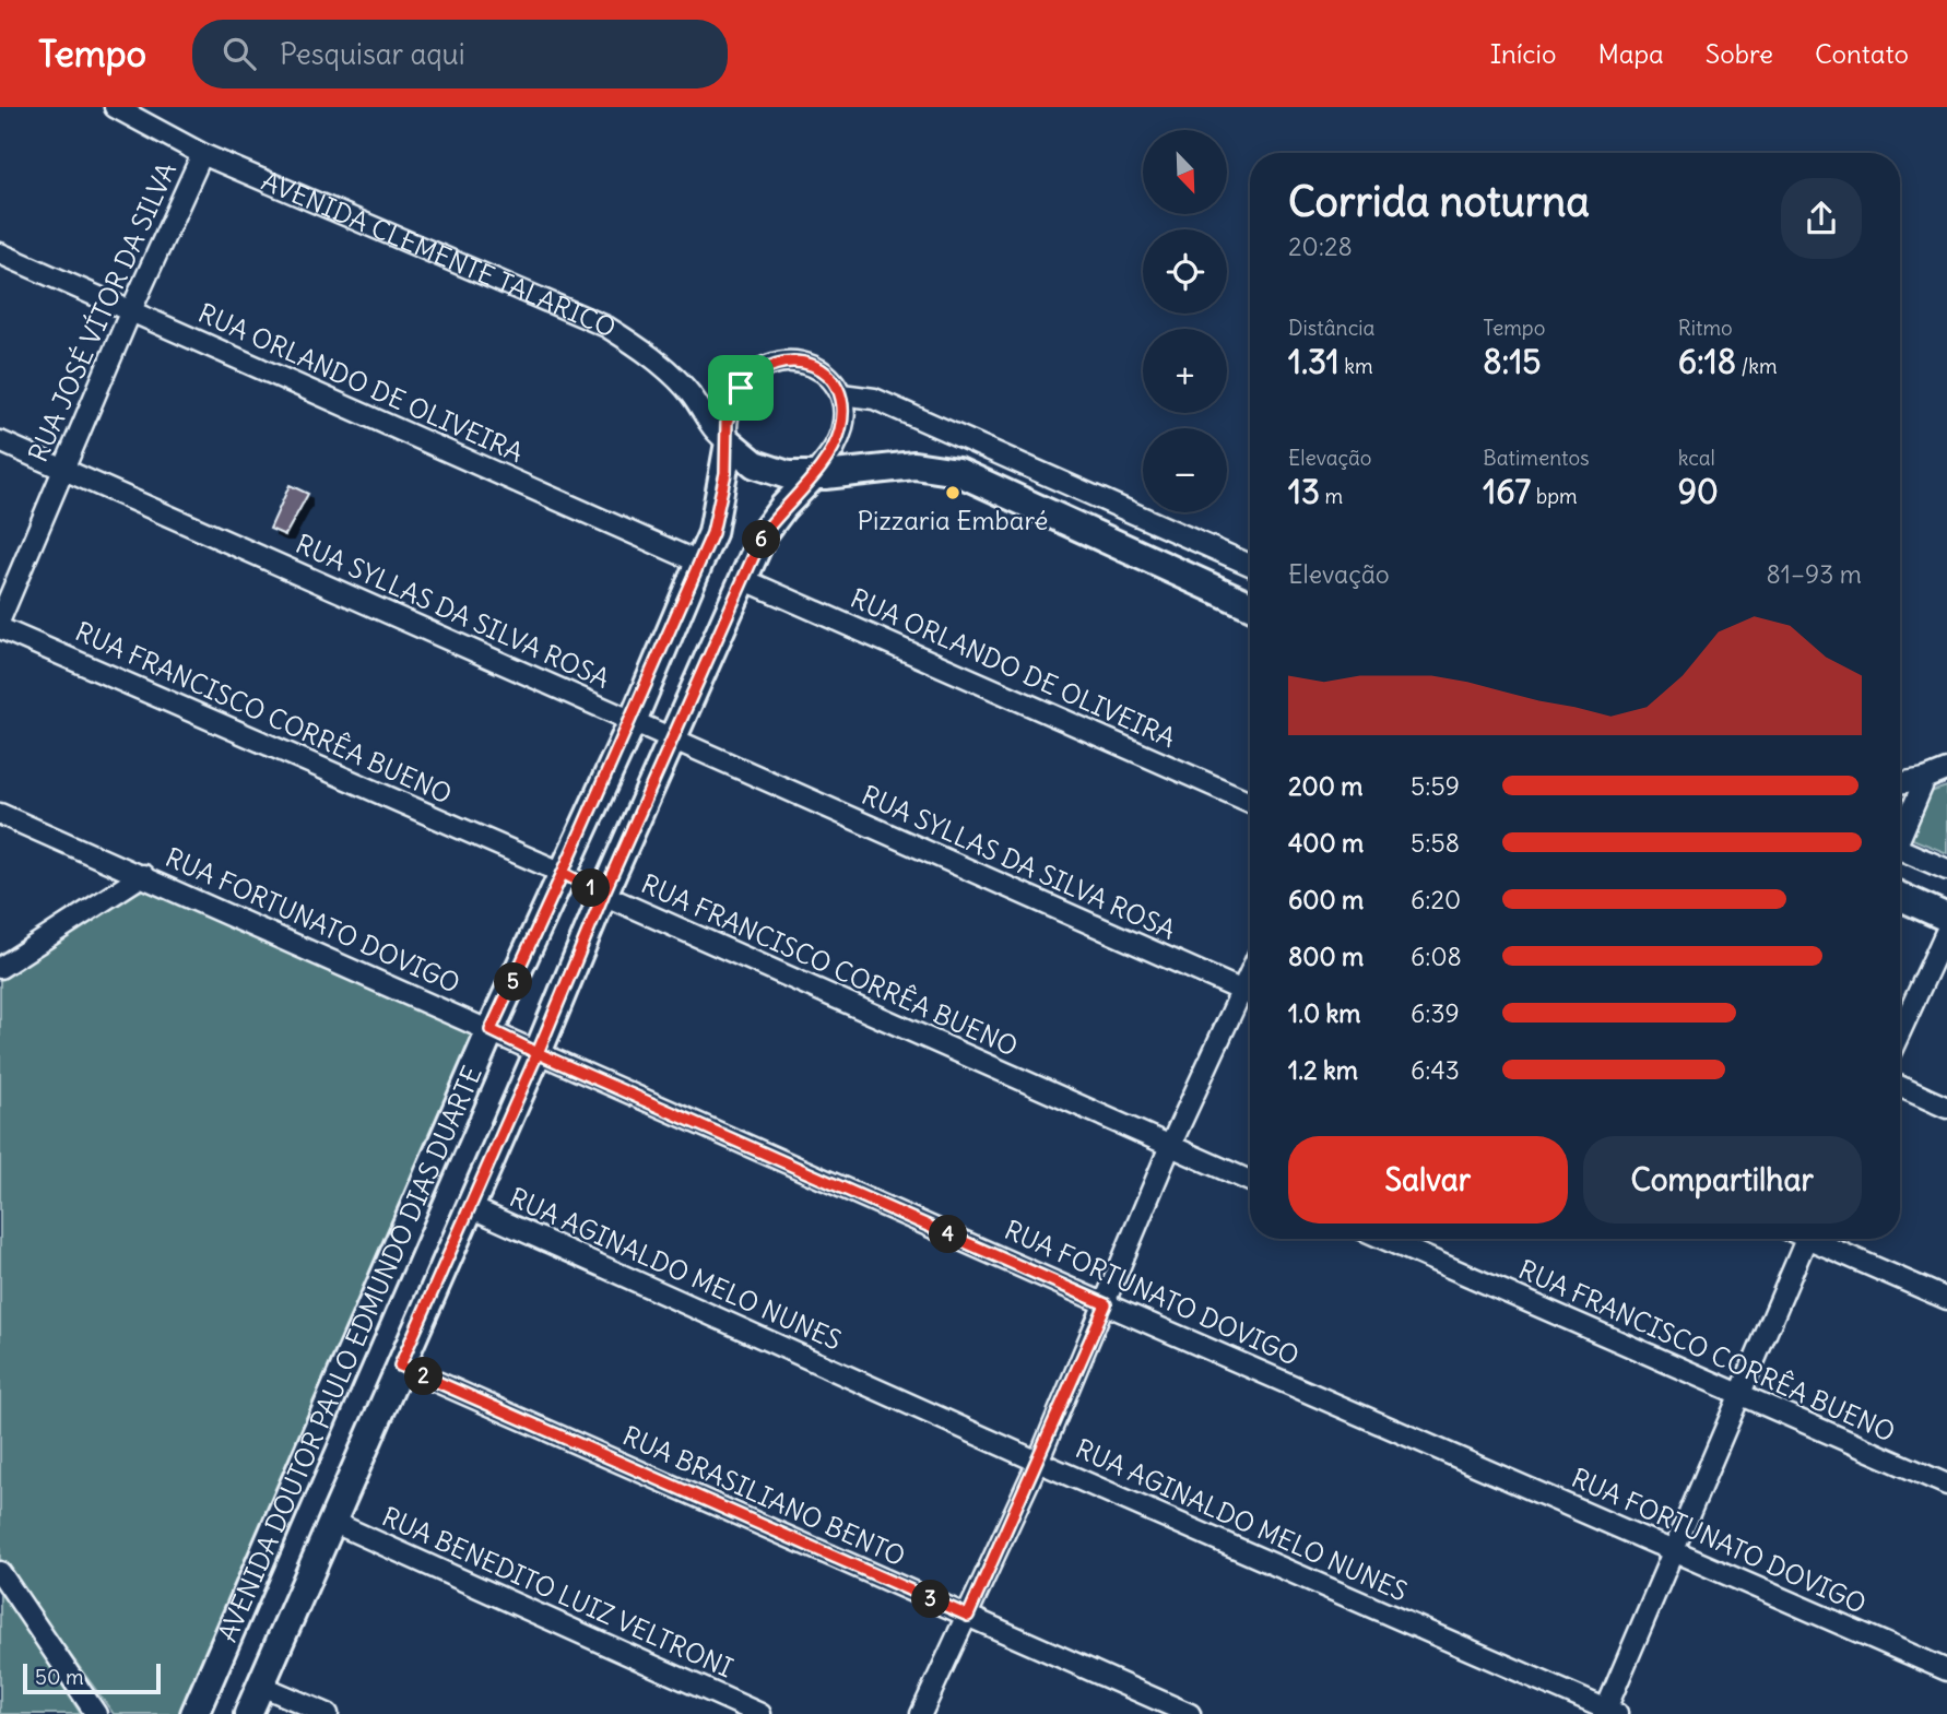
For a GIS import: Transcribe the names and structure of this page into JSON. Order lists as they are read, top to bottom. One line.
{"streets":{"street":["AVENIDA CLEMENTE TALARICO","RUA JOSÉ VÍTOR DA SILVA","RUA ORLANDO DE OLIVEIRA","RUA SYLLAS DA SILVA ROSA","RUA FRANCISCO CORRÊA BUENO","RUA FORTUNATO DOVIGO","RUA AGINALDO MELO NUNES","AVENIDA DOUTOR PAULO EDMUNDO DIAS DUARTE","RUA BRASILIANO BENTO","RUA BENEDITO LUIZ VELTRONI"]},"crossings":[["AVENIDA CLEMENTE TALARICO","RUA JOSÉ VÍTOR DA SILVA"],["AVENIDA CLEMENTE TALARICO","AVENIDA DOUTOR PAULO EDMUNDO DIAS DUARTE"],["RUA JOSÉ VÍTOR DA SILVA","RUA ORLANDO DE OLIVEIRA"],["RUA JOSÉ VÍTOR DA SILVA","RUA SYLLAS DA SILVA ROSA"],["RUA ORLANDO DE OLIVEIRA","AVENIDA DOUTOR PAULO EDMUNDO DIAS DUARTE"],["RUA SYLLAS DA SILVA ROSA","AVENIDA DOUTOR PAULO EDMUNDO DIAS DUARTE"],["RUA FRANCISCO CORRÊA BUENO","AVENIDA DOUTOR PAULO EDMUNDO DIAS DUARTE"],["RUA FORTUNATO DOVIGO","AVENIDA DOUTOR PAULO EDMUNDO DIAS DUARTE"],["RUA AGINALDO MELO NUNES","AVENIDA DOUTOR PAULO EDMUNDO DIAS DUARTE"],["AVENIDA DOUTOR PAULO EDMUNDO DIAS DUARTE","RUA BRASILIANO BENTO"],["AVENIDA DOUTOR PAULO EDMUNDO DIAS DUARTE","RUA BENEDITO LUIZ VELTRONI"]],"places":["Pizzaria Embaré"],"scale_bar":"50 m","north":"bottom right","page":{"header":"Tempo","search":"Pesquisar aqui","nav":["Início","Mapa","Sobre","Contato"],"map_buttons":["+","−"],"heading":["Corrida noturna","20:28"],"stats":[["Distância","1.31 km"],["Tempo","8:15"],["Ritmo","6:18 /km"],["Elevação","13 m"],["Batimentos","167 bpm"],["kcal","90"]],"pins":["6","1","5","4","2","3"],"chart":["Elevação","81–93 m"],"list":[{"name":"200 m","note":"5:59"},{"name":"400 m","note":"5:58"},{"name":"600 m","note":"6:20"},{"name":"800 m","note":"6:08"},{"name":"1.0 km","note":"6:39"},{"name":"1.2 km","note":"6:43"}],"buttons":["Salvar","Compartilhar"],"scale":"50 m"}}
